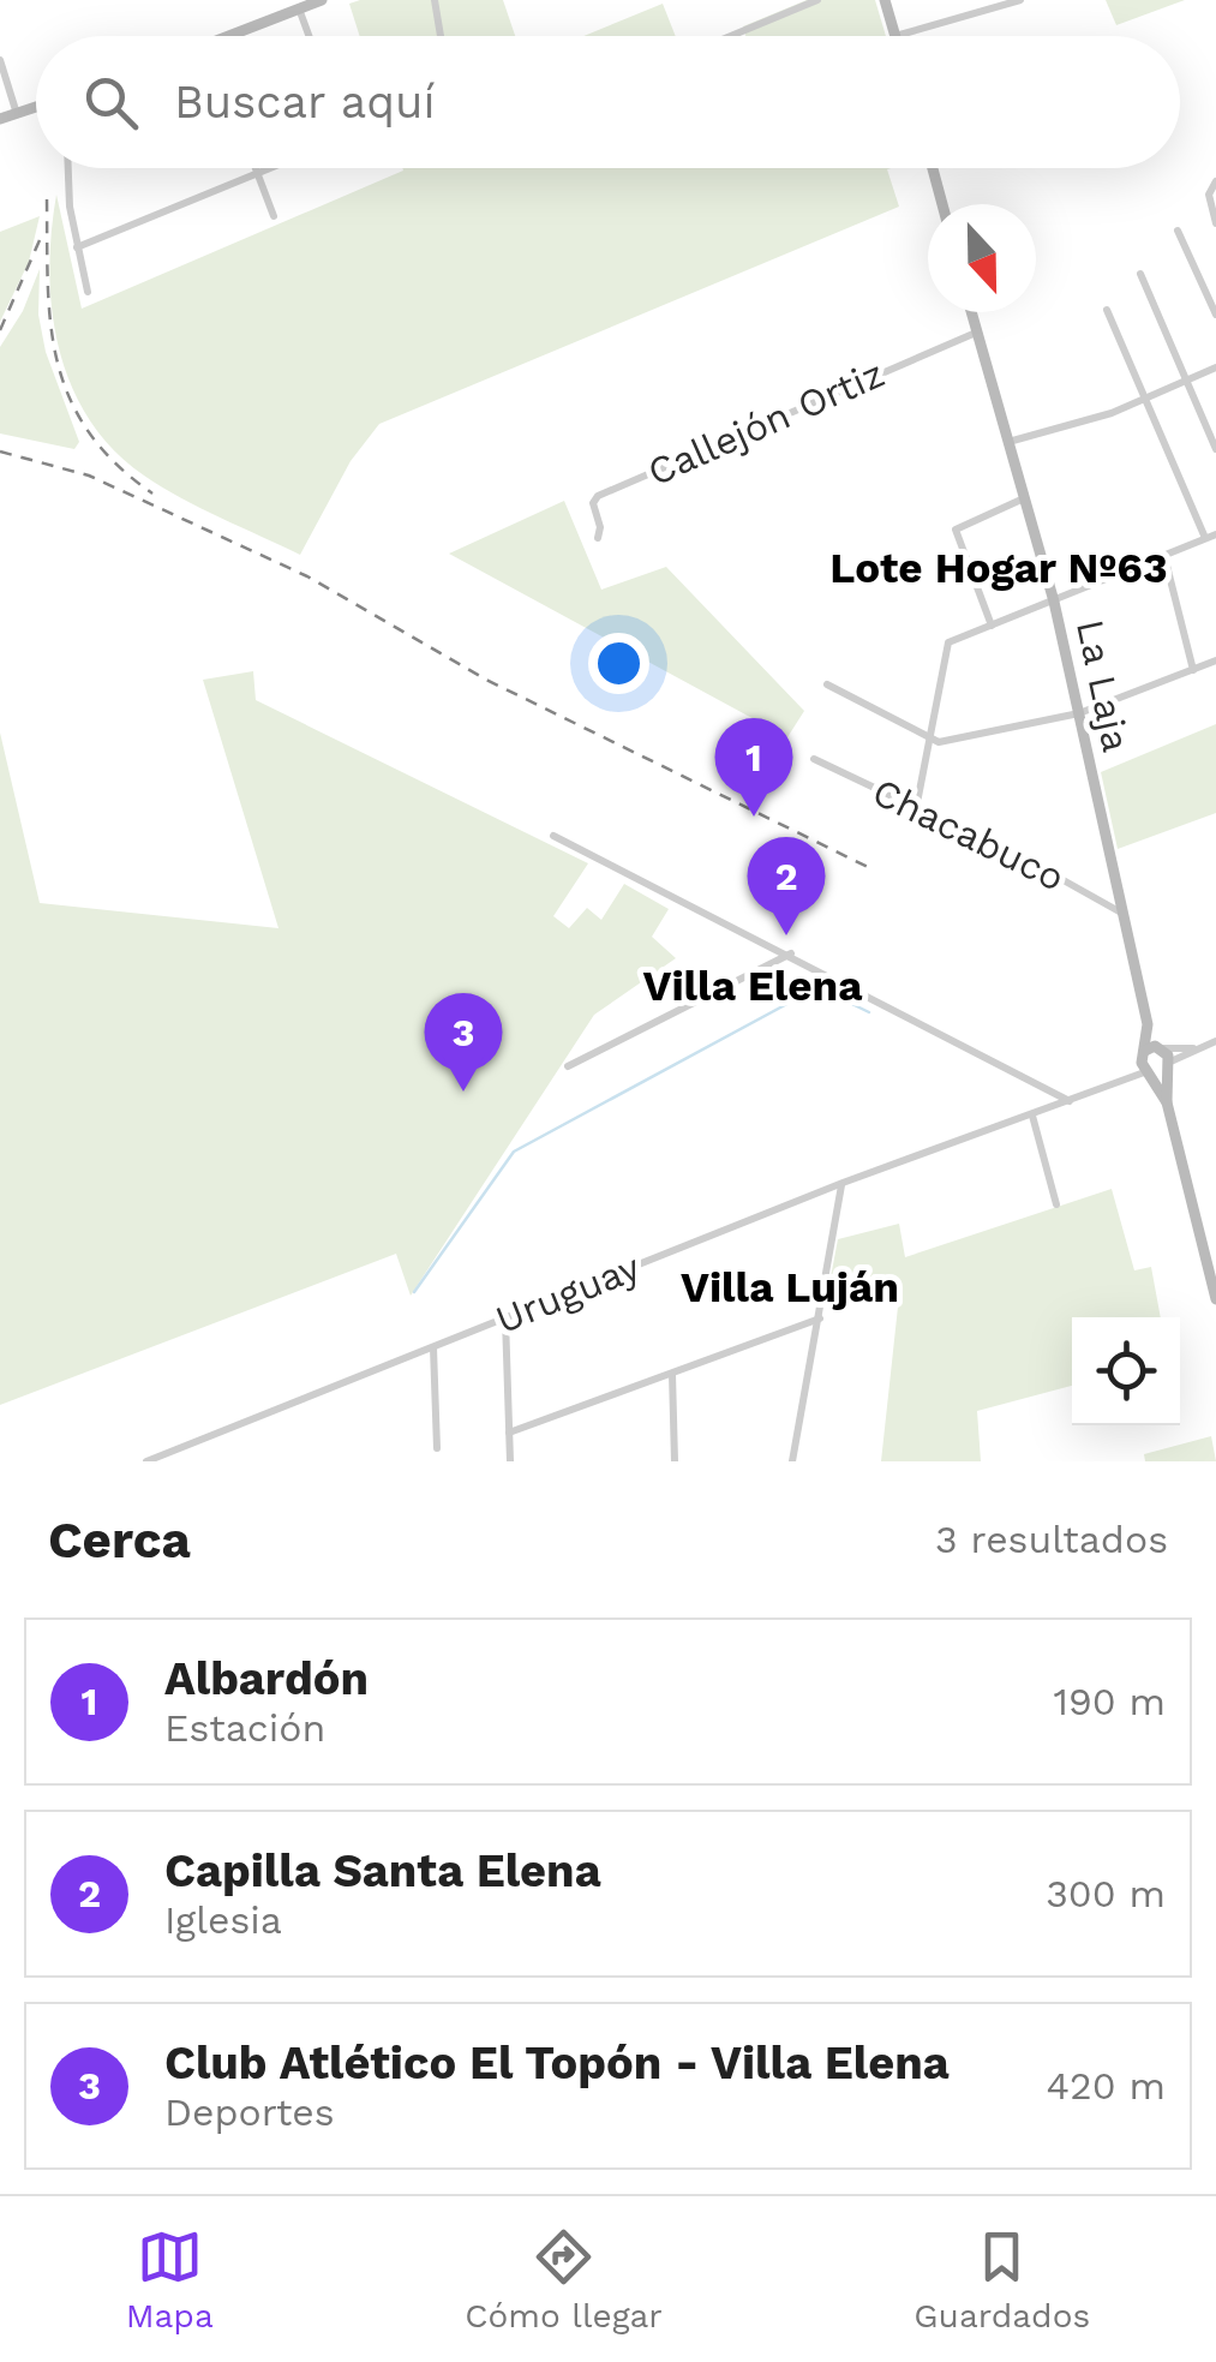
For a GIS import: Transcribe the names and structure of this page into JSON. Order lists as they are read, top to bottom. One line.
{"streets":{"main road":["La Laja"],"street":["Callejón Ortiz","Chacabuco","Uruguay"]},"crossings":[["Callejón Ortiz","La Laja"],["La Laja","Chacabuco"]],"districts":["Lote Hogar Nº63","Villa Elena","Villa Luján"],"north":"bottom","page":{"search":"Buscar aquí","pins":["1","2","3"],"heading":["Cerca","3 resultados"],"list":[{"mark":"1","name":"Albardón","note":"Estación","value":"190 m"},{"mark":"2","name":"Capilla Santa Elena","note":"Iglesia","value":"300 m"},{"mark":"3","name":"Club Atlético El Topón - Villa Elena","note":"Deportes","value":"420 m"}],"nav":["Mapa","Cómo llegar","Guardados"]}}
